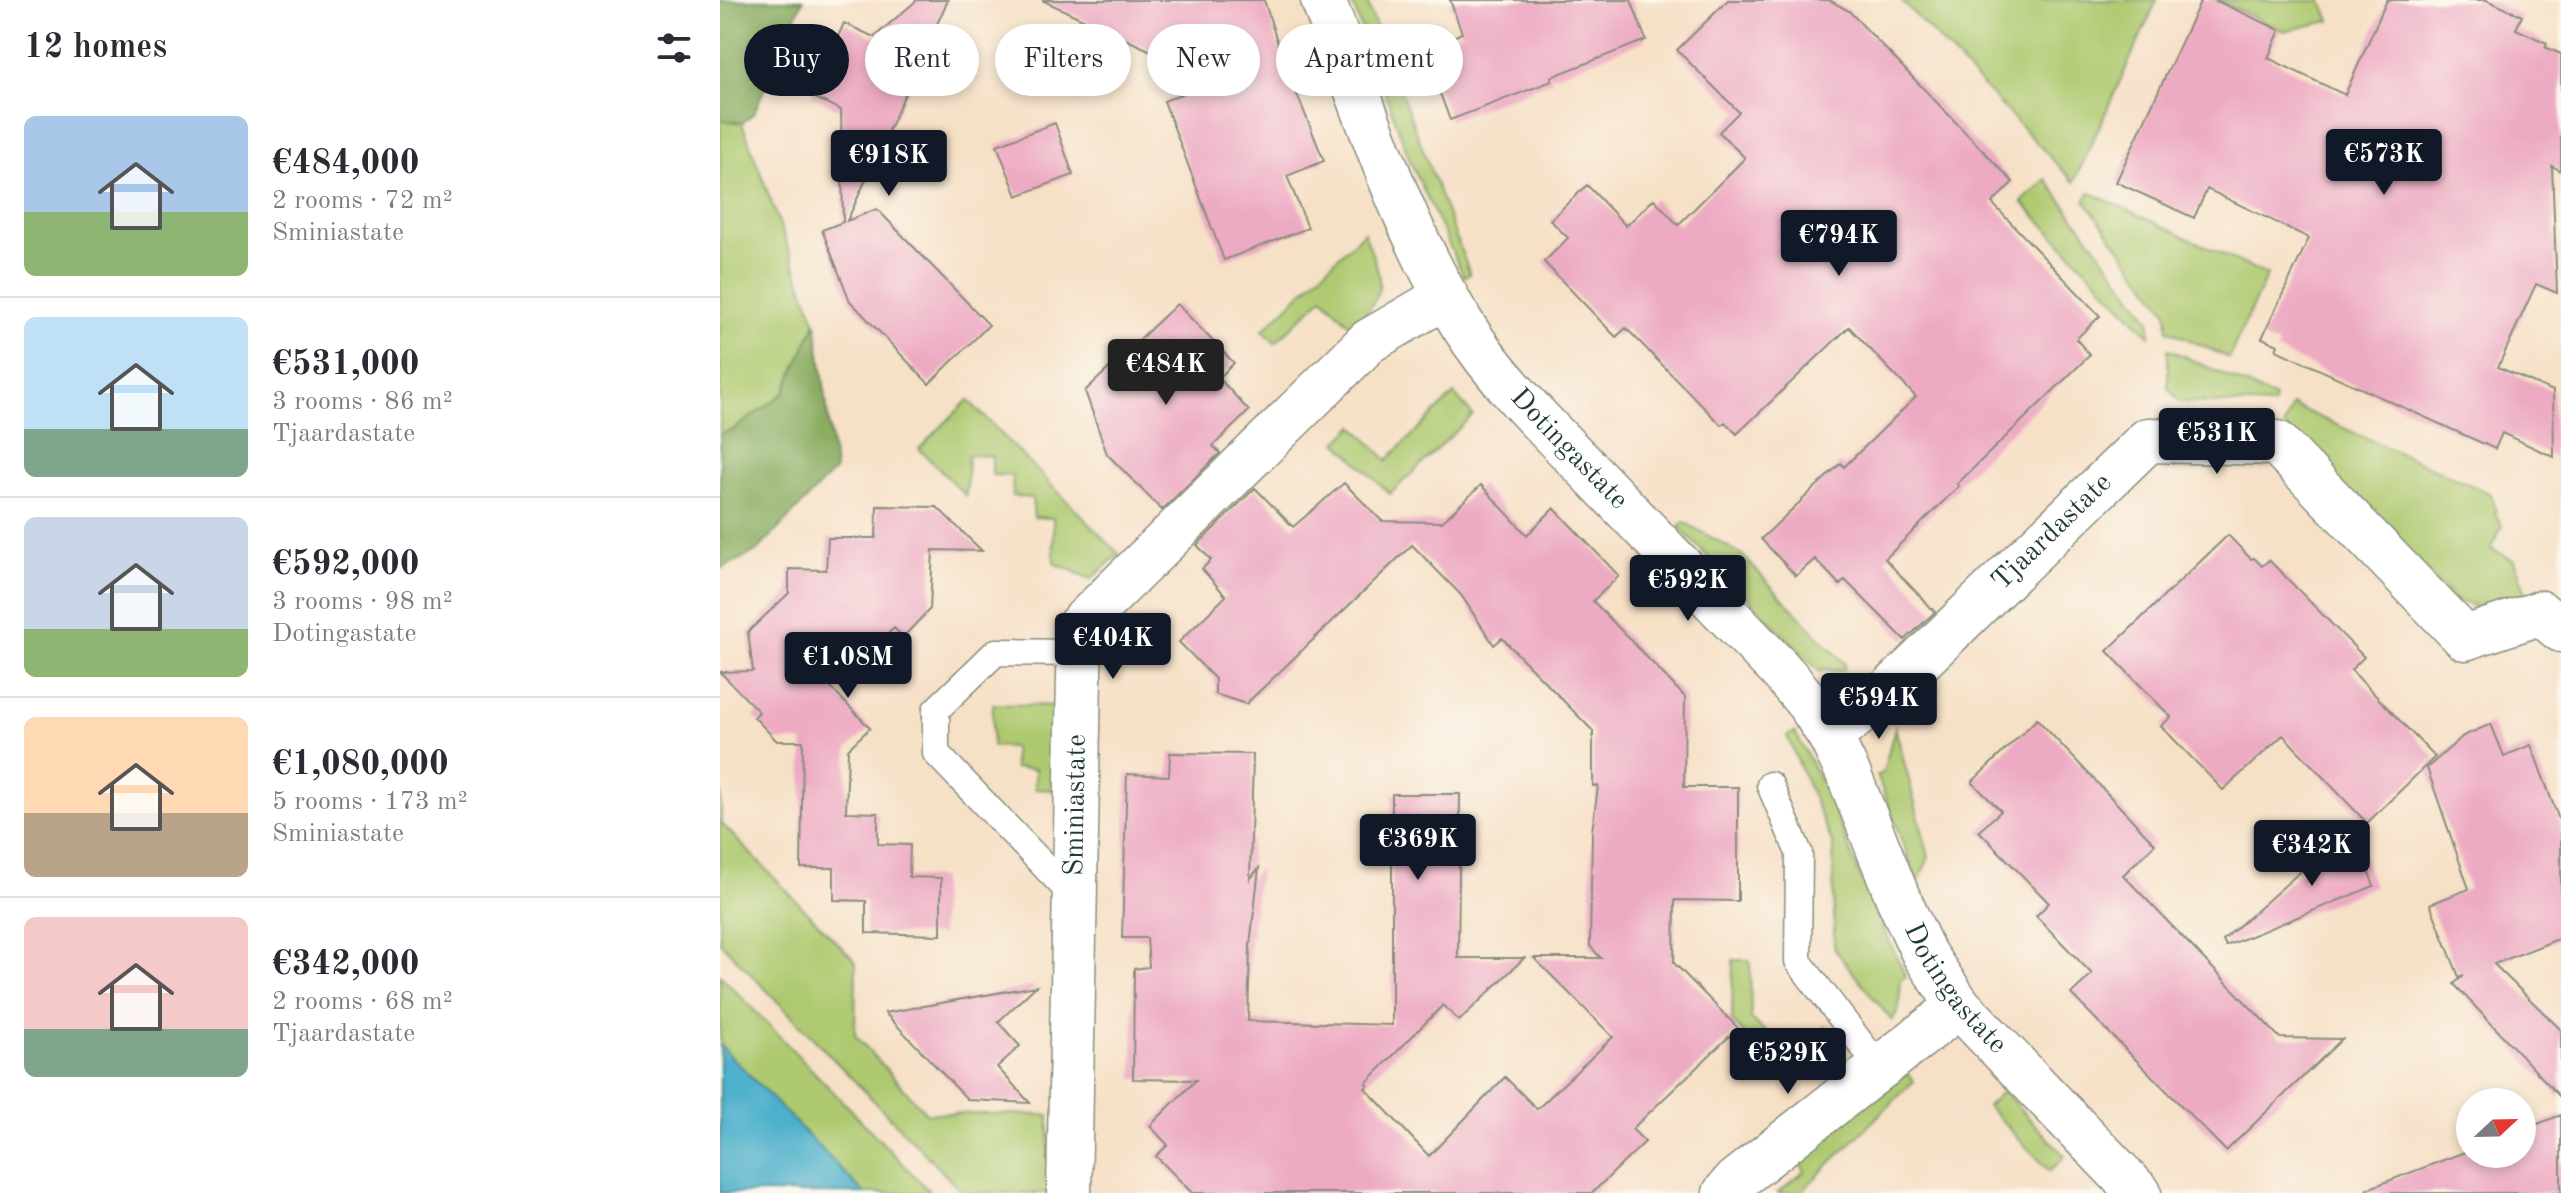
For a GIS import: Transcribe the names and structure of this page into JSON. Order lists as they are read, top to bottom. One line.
{"streets":{"street":["Dotingastate","Tjaardastate","Sminiastate"]},"crossings":[["Dotingastate","Tjaardastate"],["Dotingastate","Sminiastate"]],"north":"right","page":{"heading":"12 homes","chip":["Buy","Rent","Filters","New","Apartment"],"list":[{"name":"€484,000","note":"2 rooms · 72 m² · Sminiastate"},{"name":"€531,000","note":"3 rooms · 86 m² · Tjaardastate"},{"name":"€592,000","note":"3 rooms · 98 m² · Dotingastate"},{"name":"€1,080,000","note":"5 rooms · 173 m² · Sminiastate"},{"name":"€342,000","note":"2 rooms · 68 m² · Tjaardastate"}],"price":["€573K","€918K","€794K","€484K","€531K","€592K","€404K","€1.08M","€594K","€369K","€342K","€529K"]}}
